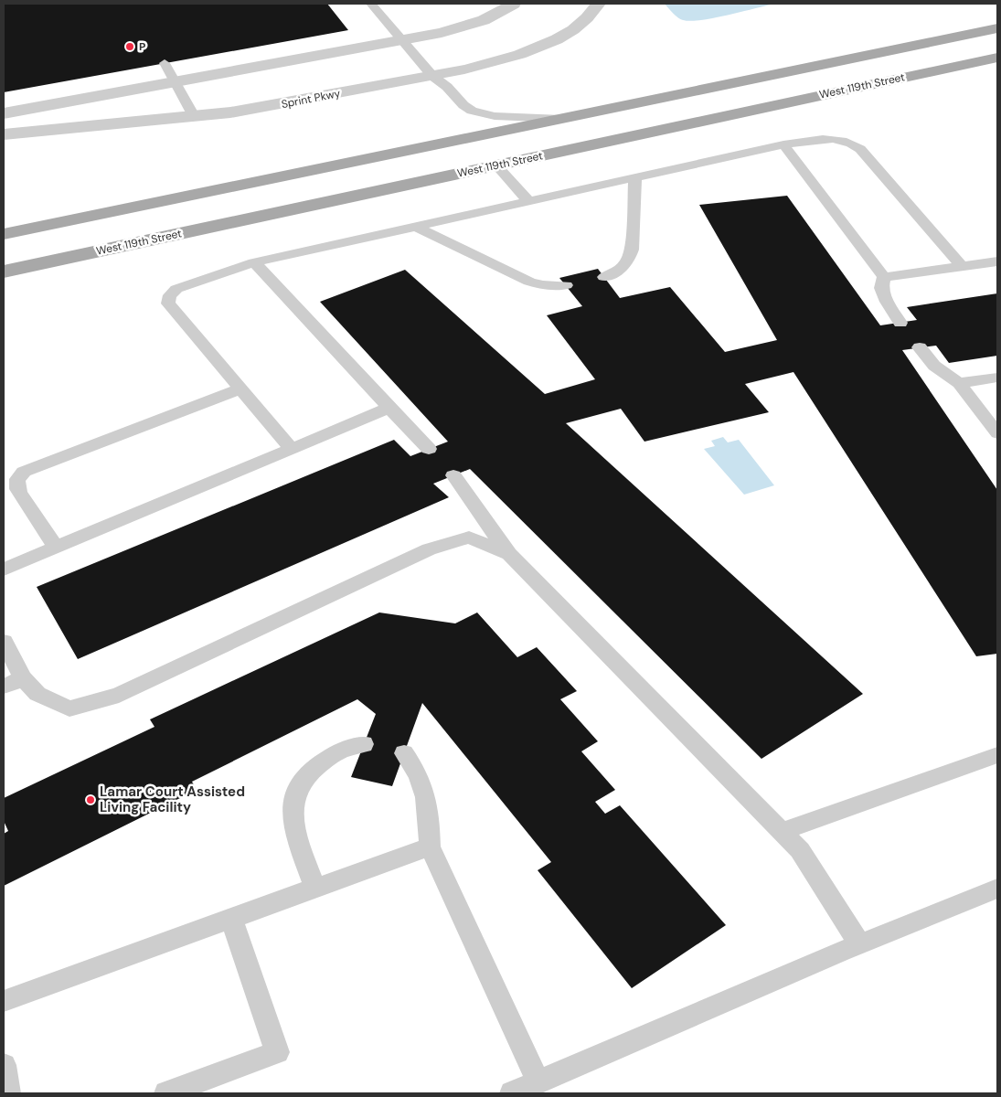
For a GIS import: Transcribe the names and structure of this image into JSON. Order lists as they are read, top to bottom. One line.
{"streets":{"main road":["West 119th Street"],"street":["Sprint Pkwy"]},"places":["P","Lamar Court Assisted Living Facility"]}
